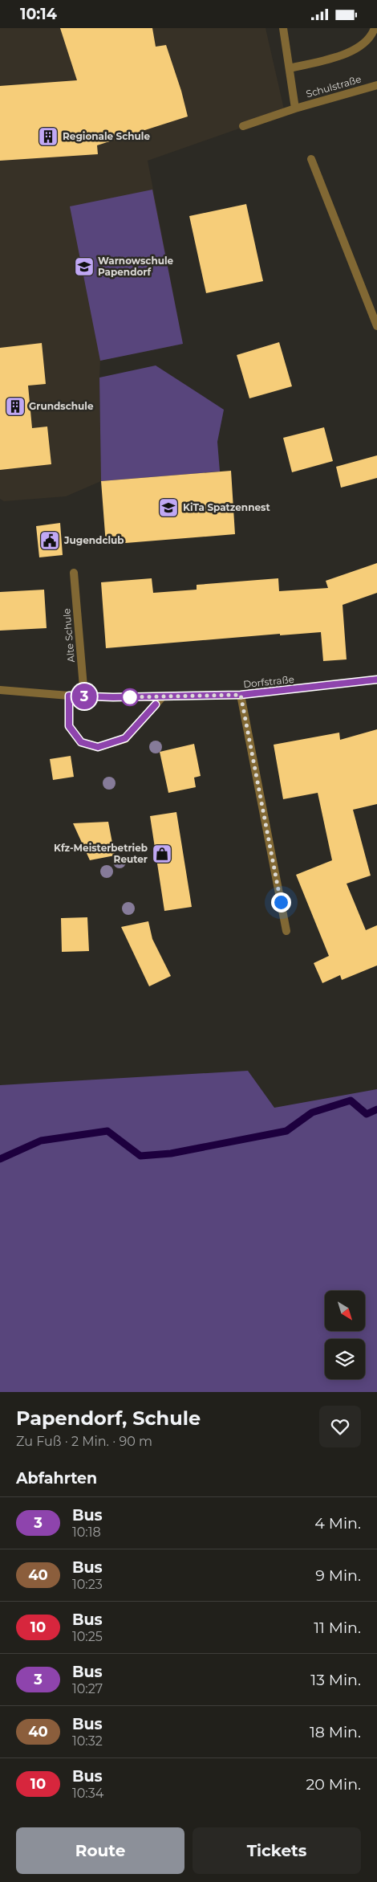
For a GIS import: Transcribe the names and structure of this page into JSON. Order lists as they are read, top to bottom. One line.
{"streets":{"street":["Schulstraße","Alte Schule","Dorfstraße"]},"crossings":[["Alte Schule","Dorfstraße"]],"places":{"building":["Regionale Schule","Grundschule"],"school or university":["Warnowschule Papendorf","KiTa Spatzennest"],"public building":["Jugendclub"],"shop":["Kfz-Meisterbetrieb Reuter"]},"lines":["bus line 3"],"north":"bottom right","page":{"status":"10:14","on_map":"3","heading":[["Papendorf, Schule","Zu Fuß · 2 Min. · 90 m"],"Abfahrten"],"list":[{"mark":"3","name":"Bus","note":"10:18","value":"4 Min."},{"mark":"40","name":"Bus","note":"10:23","value":"9 Min."},{"mark":"10","name":"Bus","note":"10:25","value":"11 Min."},{"mark":"3","name":"Bus","note":"10:27","value":"13 Min."},{"mark":"40","name":"Bus","note":"10:32","value":"18 Min."},{"mark":"10","name":"Bus","note":"10:34","value":"20 Min."}],"buttons":["Route","Tickets"]}}
